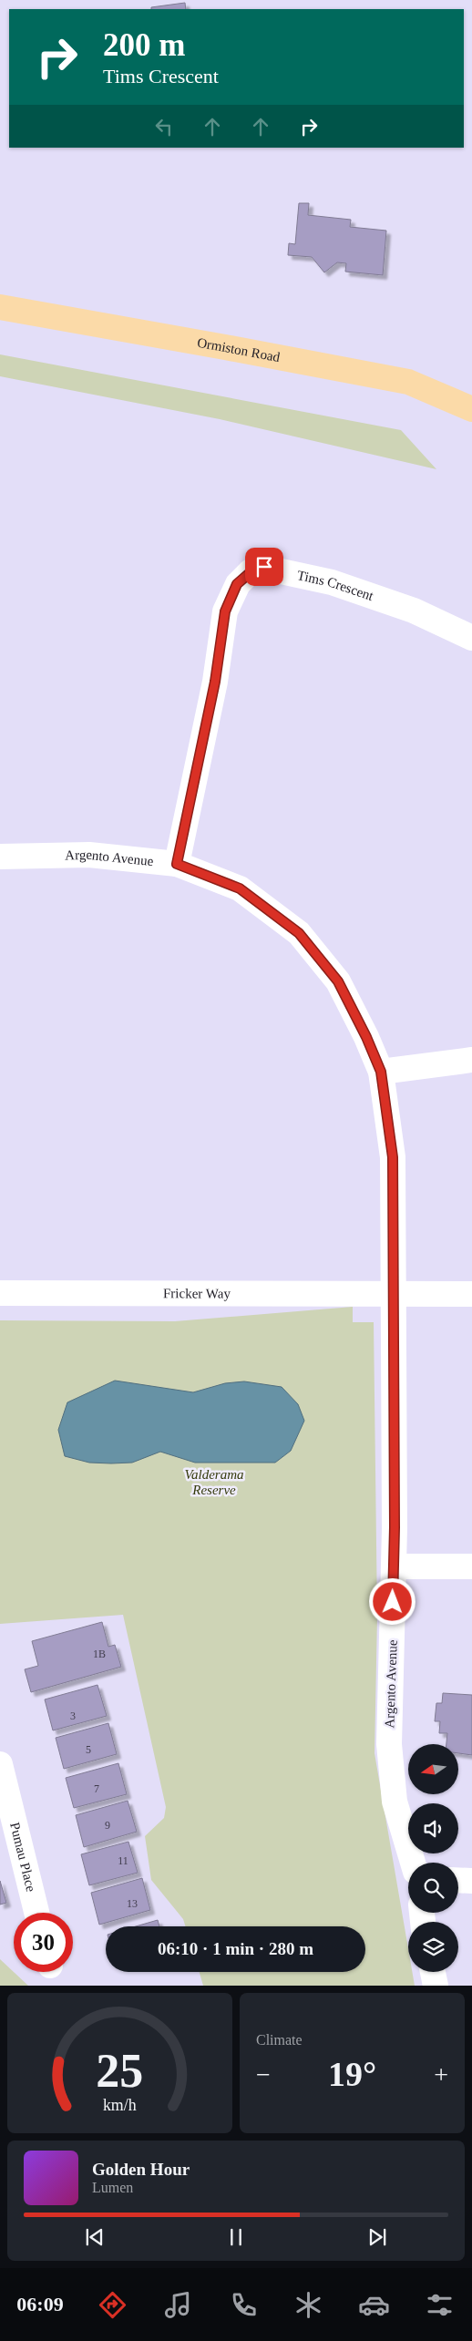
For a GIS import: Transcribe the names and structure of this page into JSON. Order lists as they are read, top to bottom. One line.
{"streets":{"main road":["Ormiston Road"],"street":["Tims Crescent","Argento Avenue","Fricker Way","Pumau Place"]},"crossings":[["Tims Crescent","Argento Avenue"],["Argento Avenue","Fricker Way"]],"parks":["Valderama Reserve"],"house_numbers":["1B","3","5","7","9","11","13"],"north":"left","page":{"turn":["200 m","Tims Crescent"],"limit":"30","trip":"06:10 · 1 min · 280 m","tile":"Climate","heat":["−","19°","+"],"song":["Golden Hour","Lumen"],"tabs":"06:09","gauge":["25","km/h"]}}
